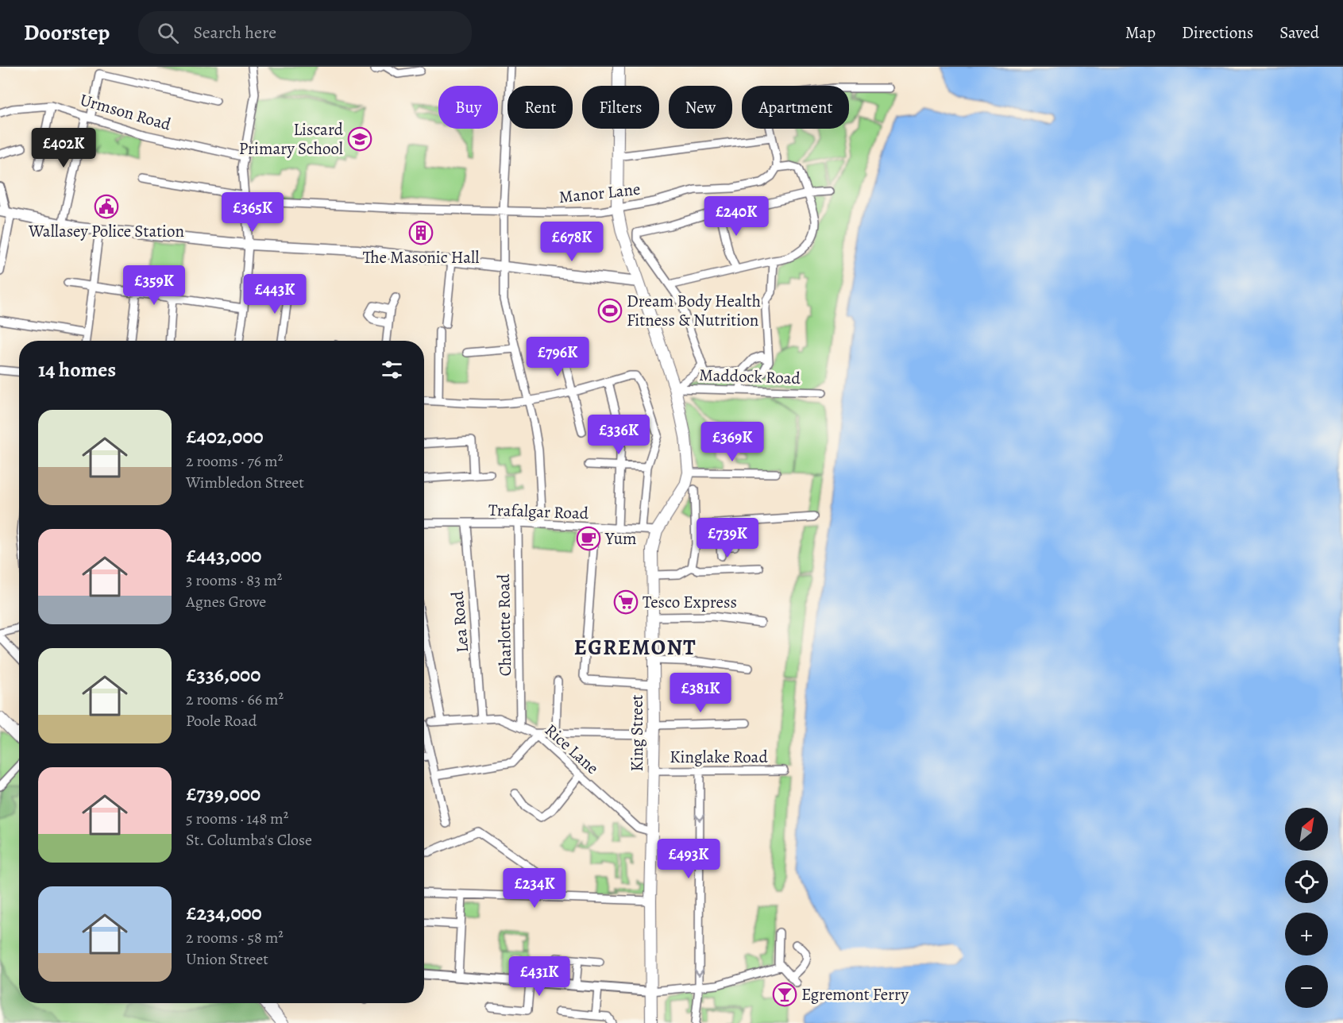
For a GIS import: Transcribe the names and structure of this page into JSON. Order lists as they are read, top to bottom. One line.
{"streets":{"main road":["King Street"],"street":["Urmson Road","Manor Lane","Maddock Road","Trafalgar Road","Lea Road","Charlotte Road","Rice Lane","Kinglake Road"]},"crossings":[["Manor Lane","King Street"],["Maddock Road","King Street"],["Trafalgar Road","Lea Road"],["Trafalgar Road","Charlotte Road"],["Trafalgar Road","King Street"],["Lea Road","Rice Lane"],["Charlotte Road","Rice Lane"],["King Street","Rice Lane"],["King Street","Kinglake Road"]],"districts":["EGREMONT"],"places":{"school or university":["Liscard Primary School"],"public building":["Wallasey Police Station"],"building":["The Masonic Hall"],"sports":["Dream Body Health Fitness & Nutrition"],"cafe":["Yum"],"supermarket":["Tesco Express"],"bar":["Egremont Ferry"]},"north":"top right","page":{"header":"Doorstep","search":"Search here","nav":["Map","Directions","Saved"],"chip":["Buy","Rent","Filters","New","Apartment"],"price":["£402K","£365K","£240K","£678K","£359K","£443K","£796K","£336K","£369K","£739K","£381K","£493K","£234K","£431K"],"heading":"14 homes","list":[{"name":"£402,000","note":"2 rooms · 76 m² · Wimbledon Street"},{"name":"£443,000","note":"3 rooms · 83 m² · Agnes Grove"},{"name":"£336,000","note":"2 rooms · 66 m² · Poole Road"},{"name":"£739,000","note":"5 rooms · 148 m² · St. Columba's Close"},{"name":"£234,000","note":"2 rooms · 58 m² · Union Street"}],"map_buttons":["+","−"]}}
